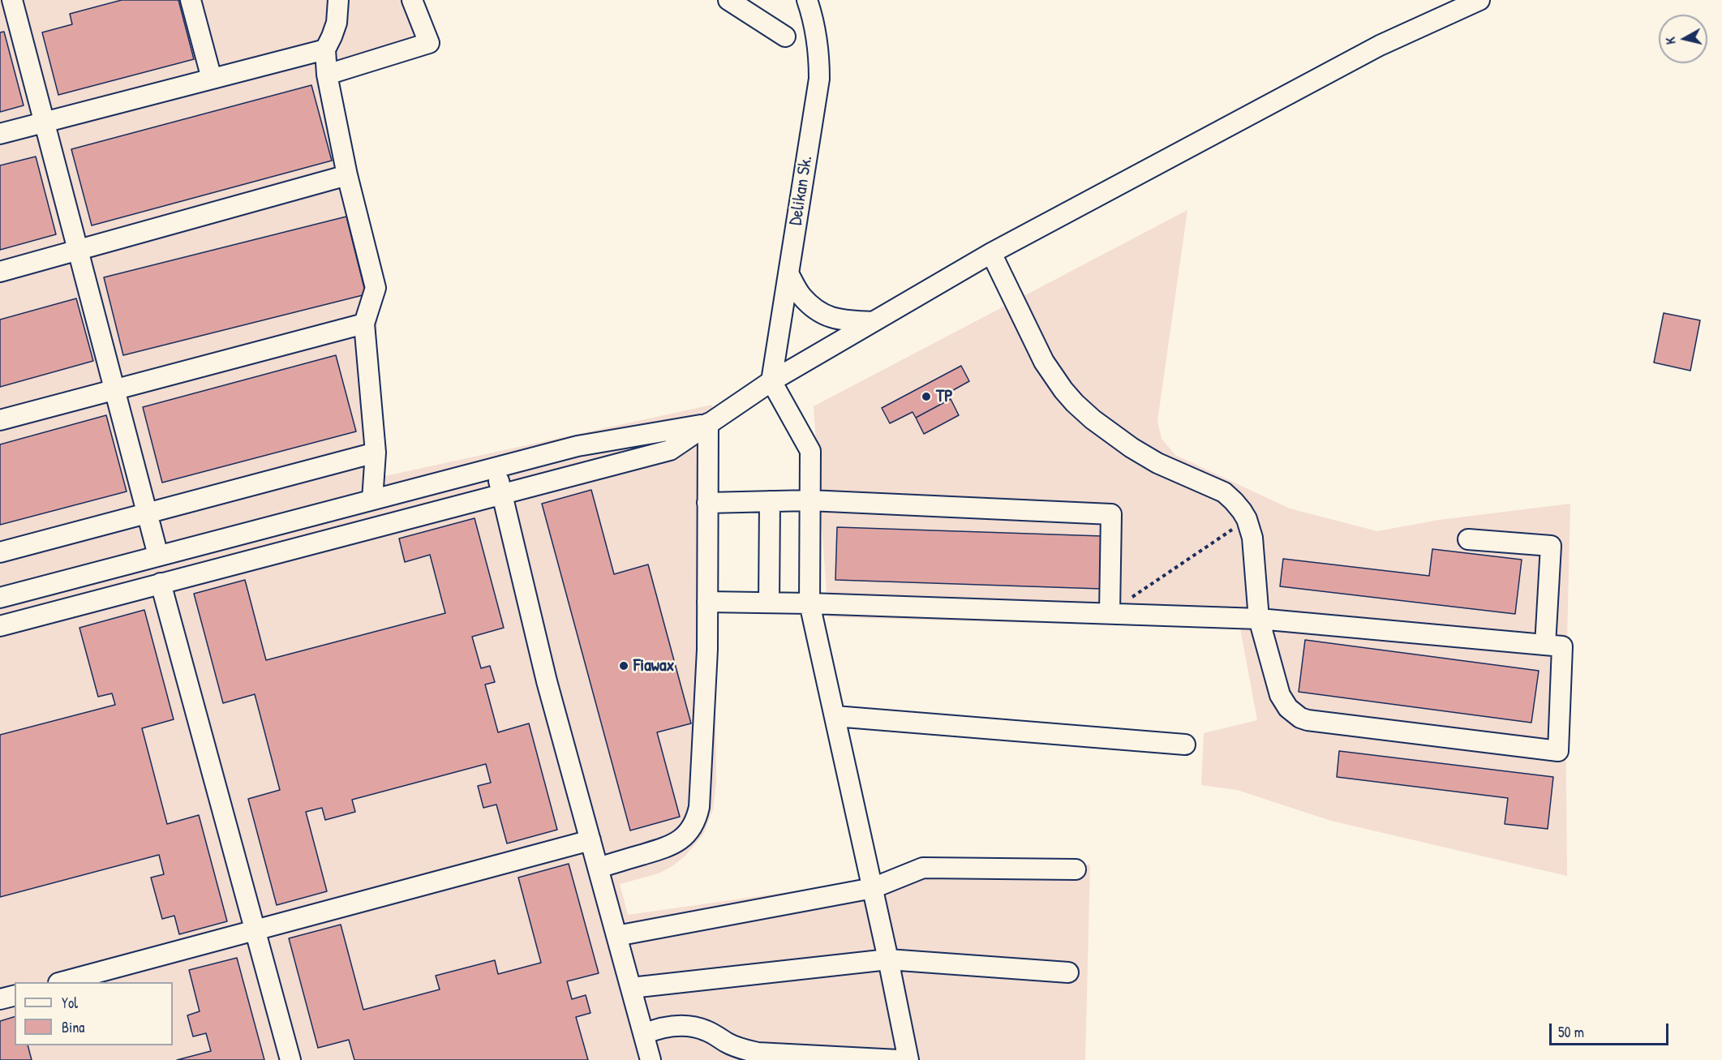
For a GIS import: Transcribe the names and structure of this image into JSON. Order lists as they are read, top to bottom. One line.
{"streets":{"street":["Delikan Sk."]},"places":["TP","Fiawax"],"legend":["Yol","Bina"],"scale_bar":"50 m","north":"left"}
